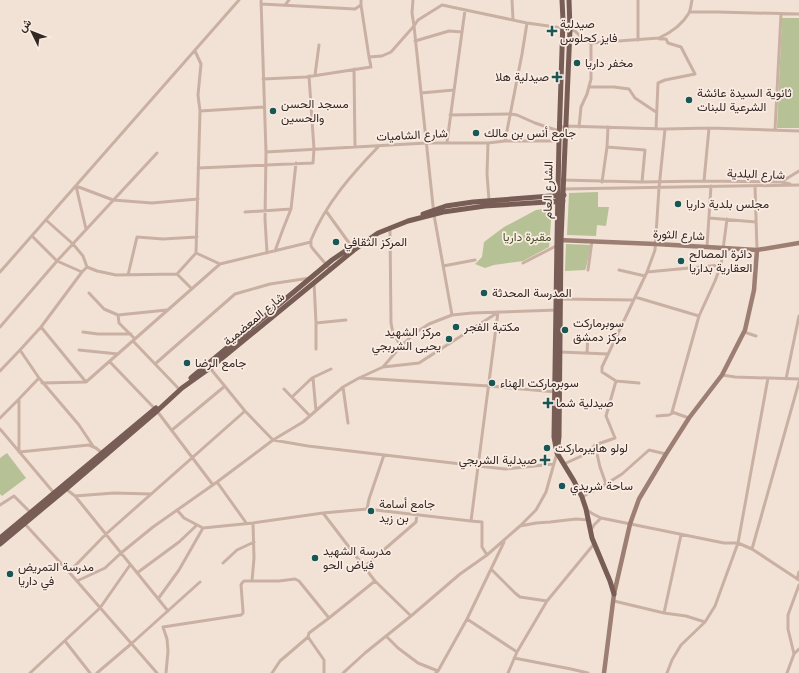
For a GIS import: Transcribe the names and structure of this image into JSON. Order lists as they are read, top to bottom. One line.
{"streets":{"main road":["الشارع العام","شارع المعضمية"],"street":["شارع الشاميات","شارع البلدية","شارع الثورة"]},"crossings":[["شارع الشاميات","الشارع العام"],["شارع البلدية","الشارع العام"],["الشارع العام","شارع الثورة"],["الشارع العام","شارع المعضمية"]],"parks":["مقبرة داريا"],"places":{"health":["صيدلية فايز كحلوس","صيدلية هلا","صيدلية شما","صيدلية الشربجي"],"other":["مخفر داريا","ثانوية السيدة عائشة الشرعية للبنات","مسجد الحسن والحسين","جامع أنس بن مالك","مجلس بلدية داريا","المركز الثقافي","دائرة المصالح العقارية بداريا","المدرسة المحدثة","مكتبة الفجر","سوبرماركت مركز دمشق","مركز الشهيد يحيى الشربجي","جامع الرضا","سوبرماركت الهناء","لولو هايبرماركت","ساحة شريدي","جامع أسامة بن زيد","مدرسة الشهيد فياض الحو","مدرسة التمريض في داريا"]},"north":"top left"}
